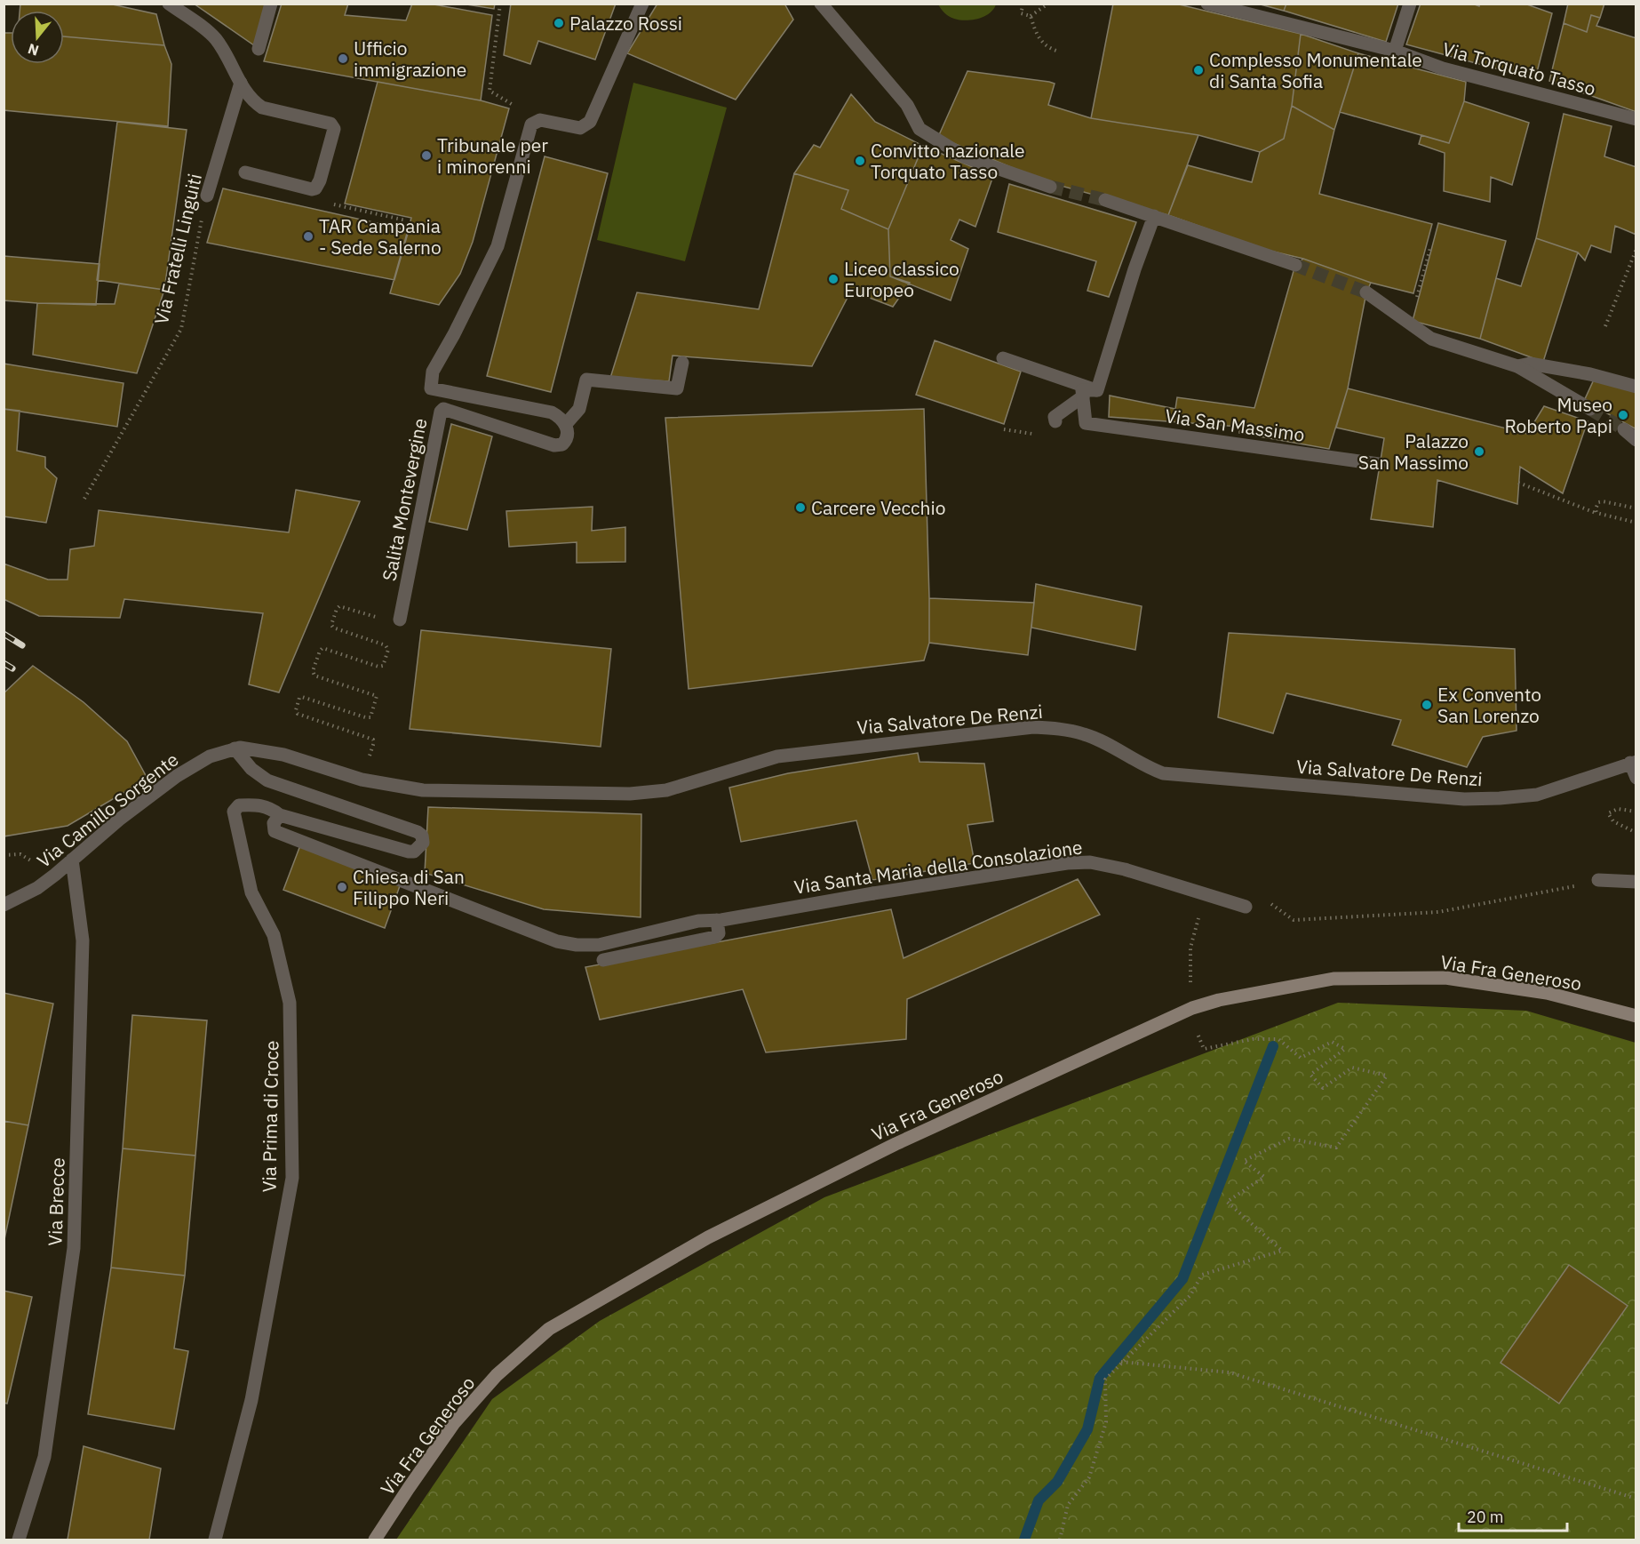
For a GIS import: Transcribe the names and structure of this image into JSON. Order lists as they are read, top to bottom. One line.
{"streets":{"main road":["Via Fra Generoso"],"street":["Via Torquato Tasso","Via Fratelli Linguiti","Via San Massimo","Salita Montevergine","Via Salvatore De Renzi","Via Camillo Sorgente","Via Santa Maria della Consolazione","Via Prima di Croce","Via Brecce"]},"crossings":[["Via Salvatore De Renzi","Via Camillo Sorgente"],["Via Camillo Sorgente","Via Brecce"],["Via Santa Maria della Consolazione","Via Prima di Croce"]],"places":["Palazzo Rossi","Ufficio immigrazione","Complesso Monumentale di Santa Sofia","Tribunale per i minorenni","Convitto nazionale Torquato Tasso","TAR Campania - Sede Salerno","Liceo classico Europeo","Museo Roberto Papi","Palazzo San Massimo","Carcere Vecchio","Ex Convento San Lorenzo","Chiesa di San Filippo Neri"],"scale_bar":"20 m","north":"bottom"}
